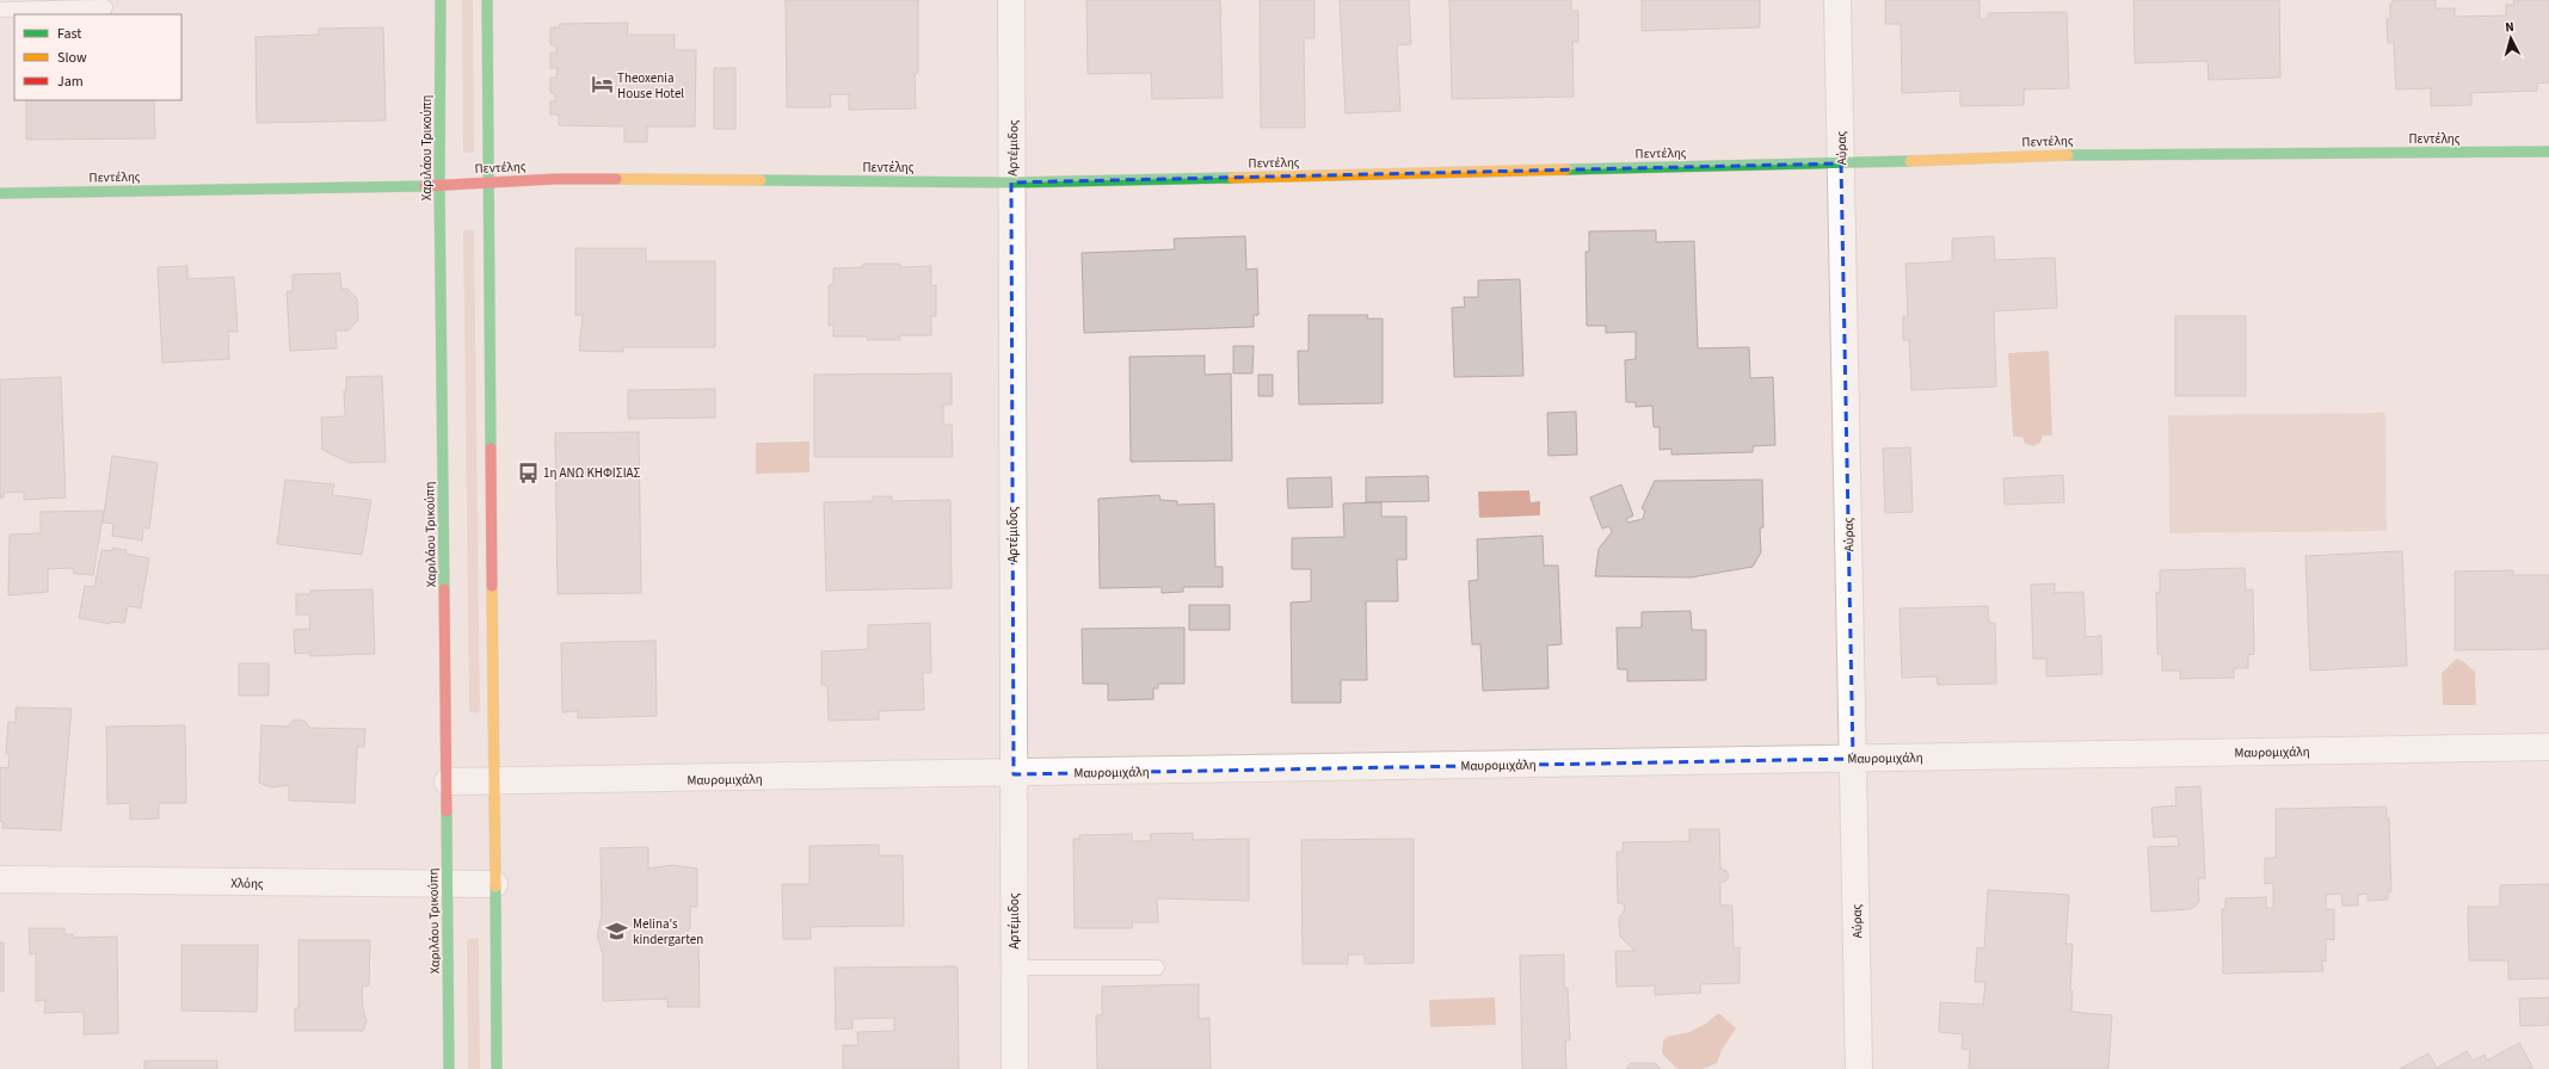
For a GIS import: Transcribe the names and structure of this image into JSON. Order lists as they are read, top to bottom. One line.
{"streets":{"street":["Πεντέλης","Χαριλάου Τρικούπη","Αρτέμιδος","Αύρας","Μαυρομιχάλη","Χλόης"]},"crossings":[["Πεντέλης","Χαριλάου Τρικούπη"],["Πεντέλης","Αρτέμιδος"],["Πεντέλης","Αύρας"],["Χαριλάου Τρικούπη","Μαυρομιχάλη"],["Χαριλάου Τρικούπη","Χλόης"],["Αρτέμιδος","Μαυρομιχάλη"],["Αύρας","Μαυρομιχάλη"]],"places":{"hotel":["Theoxenia House Hotel"],"bus stop":["1η ΑΝΩ ΚΗΦΙΣΙΑΣ"],"school or university":["Melina's kindergarten"]},"legend":["Fast","Slow","Jam"],"north":"top"}
